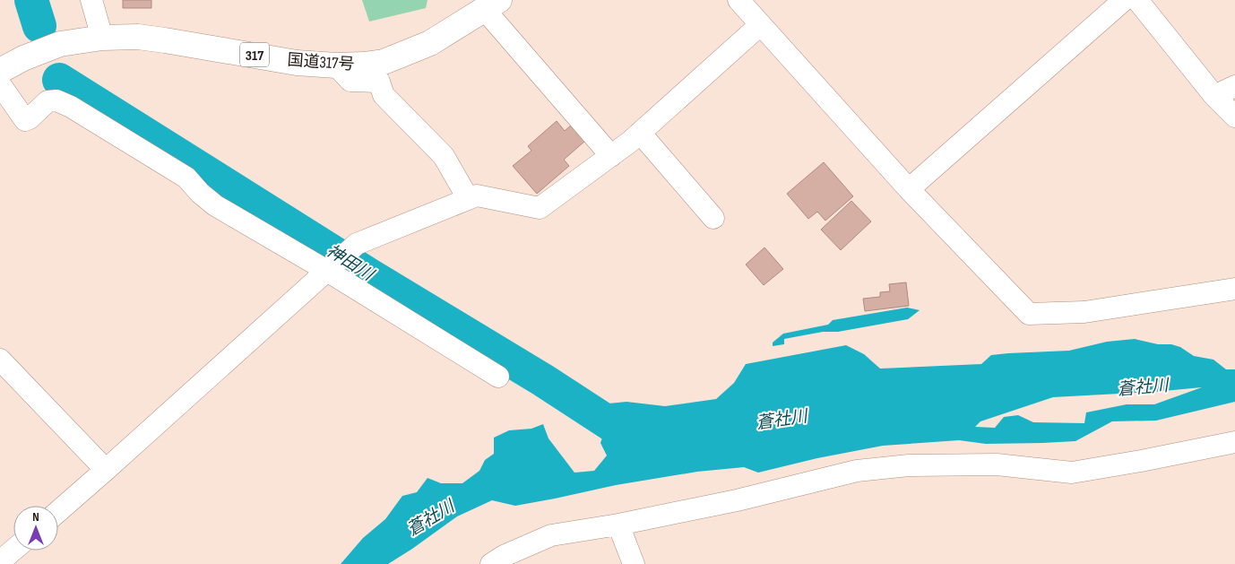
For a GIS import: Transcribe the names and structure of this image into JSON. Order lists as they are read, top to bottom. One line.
{"streets":{"highway":["317","国道317号"]},"water":["神田川","蒼社川"],"north":"top"}
